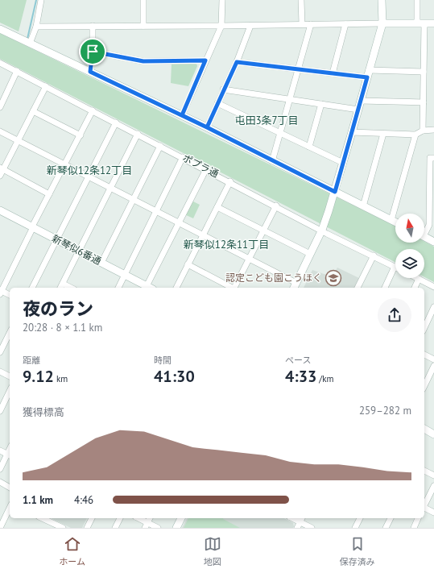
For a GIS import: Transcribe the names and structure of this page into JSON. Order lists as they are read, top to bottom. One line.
{"streets":{"street":["ポプラ通","新琴似6番通"]},"districts":["屯田3条7丁目","新琴似12条12丁目","新琴似12条11丁目"],"places":{"school or university":["認定こども園こうほく"]},"north":"top","page":{"heading":["夜のラン","20:28 · 8 × 1.1 km"],"stats":[["距離","9.12 km"],["時間","41:30"],["ペース","4:33 /km"]],"chart":["獲得標高","259–282 m"],"list":[{"name":"1.1 km","note":"4:46"}],"tabs":["ホーム","地図","保存済み"]}}
